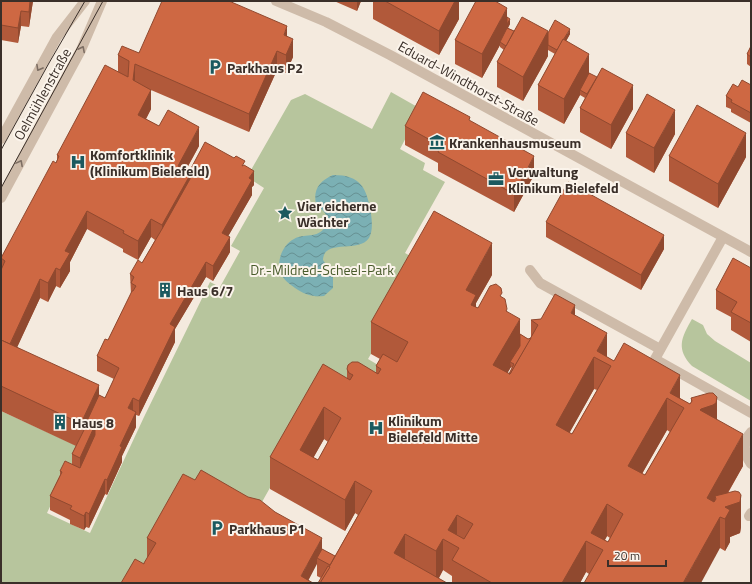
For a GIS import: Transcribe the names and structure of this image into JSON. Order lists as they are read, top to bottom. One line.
{"streets":{"street":["Eduard-Windthorst-Straße","Oelmühlenstraße"]},"parks":["Dr.-Mildred-Scheel-Park"],"places":{"parking":["Parkhaus P2","Parkhaus P1"],"museum":["Krankenhausmuseum"],"hospital":["Komfortklinik (Klinikum Bielefeld)","Klinikum Bielefeld Mitte"],"office":["Verwaltung Klinikum Bielefeld"],"place":["Vier eicherne Wächter"],"building":["Haus 6/7","Haus 8"]},"scale_bar":"20 m"}
